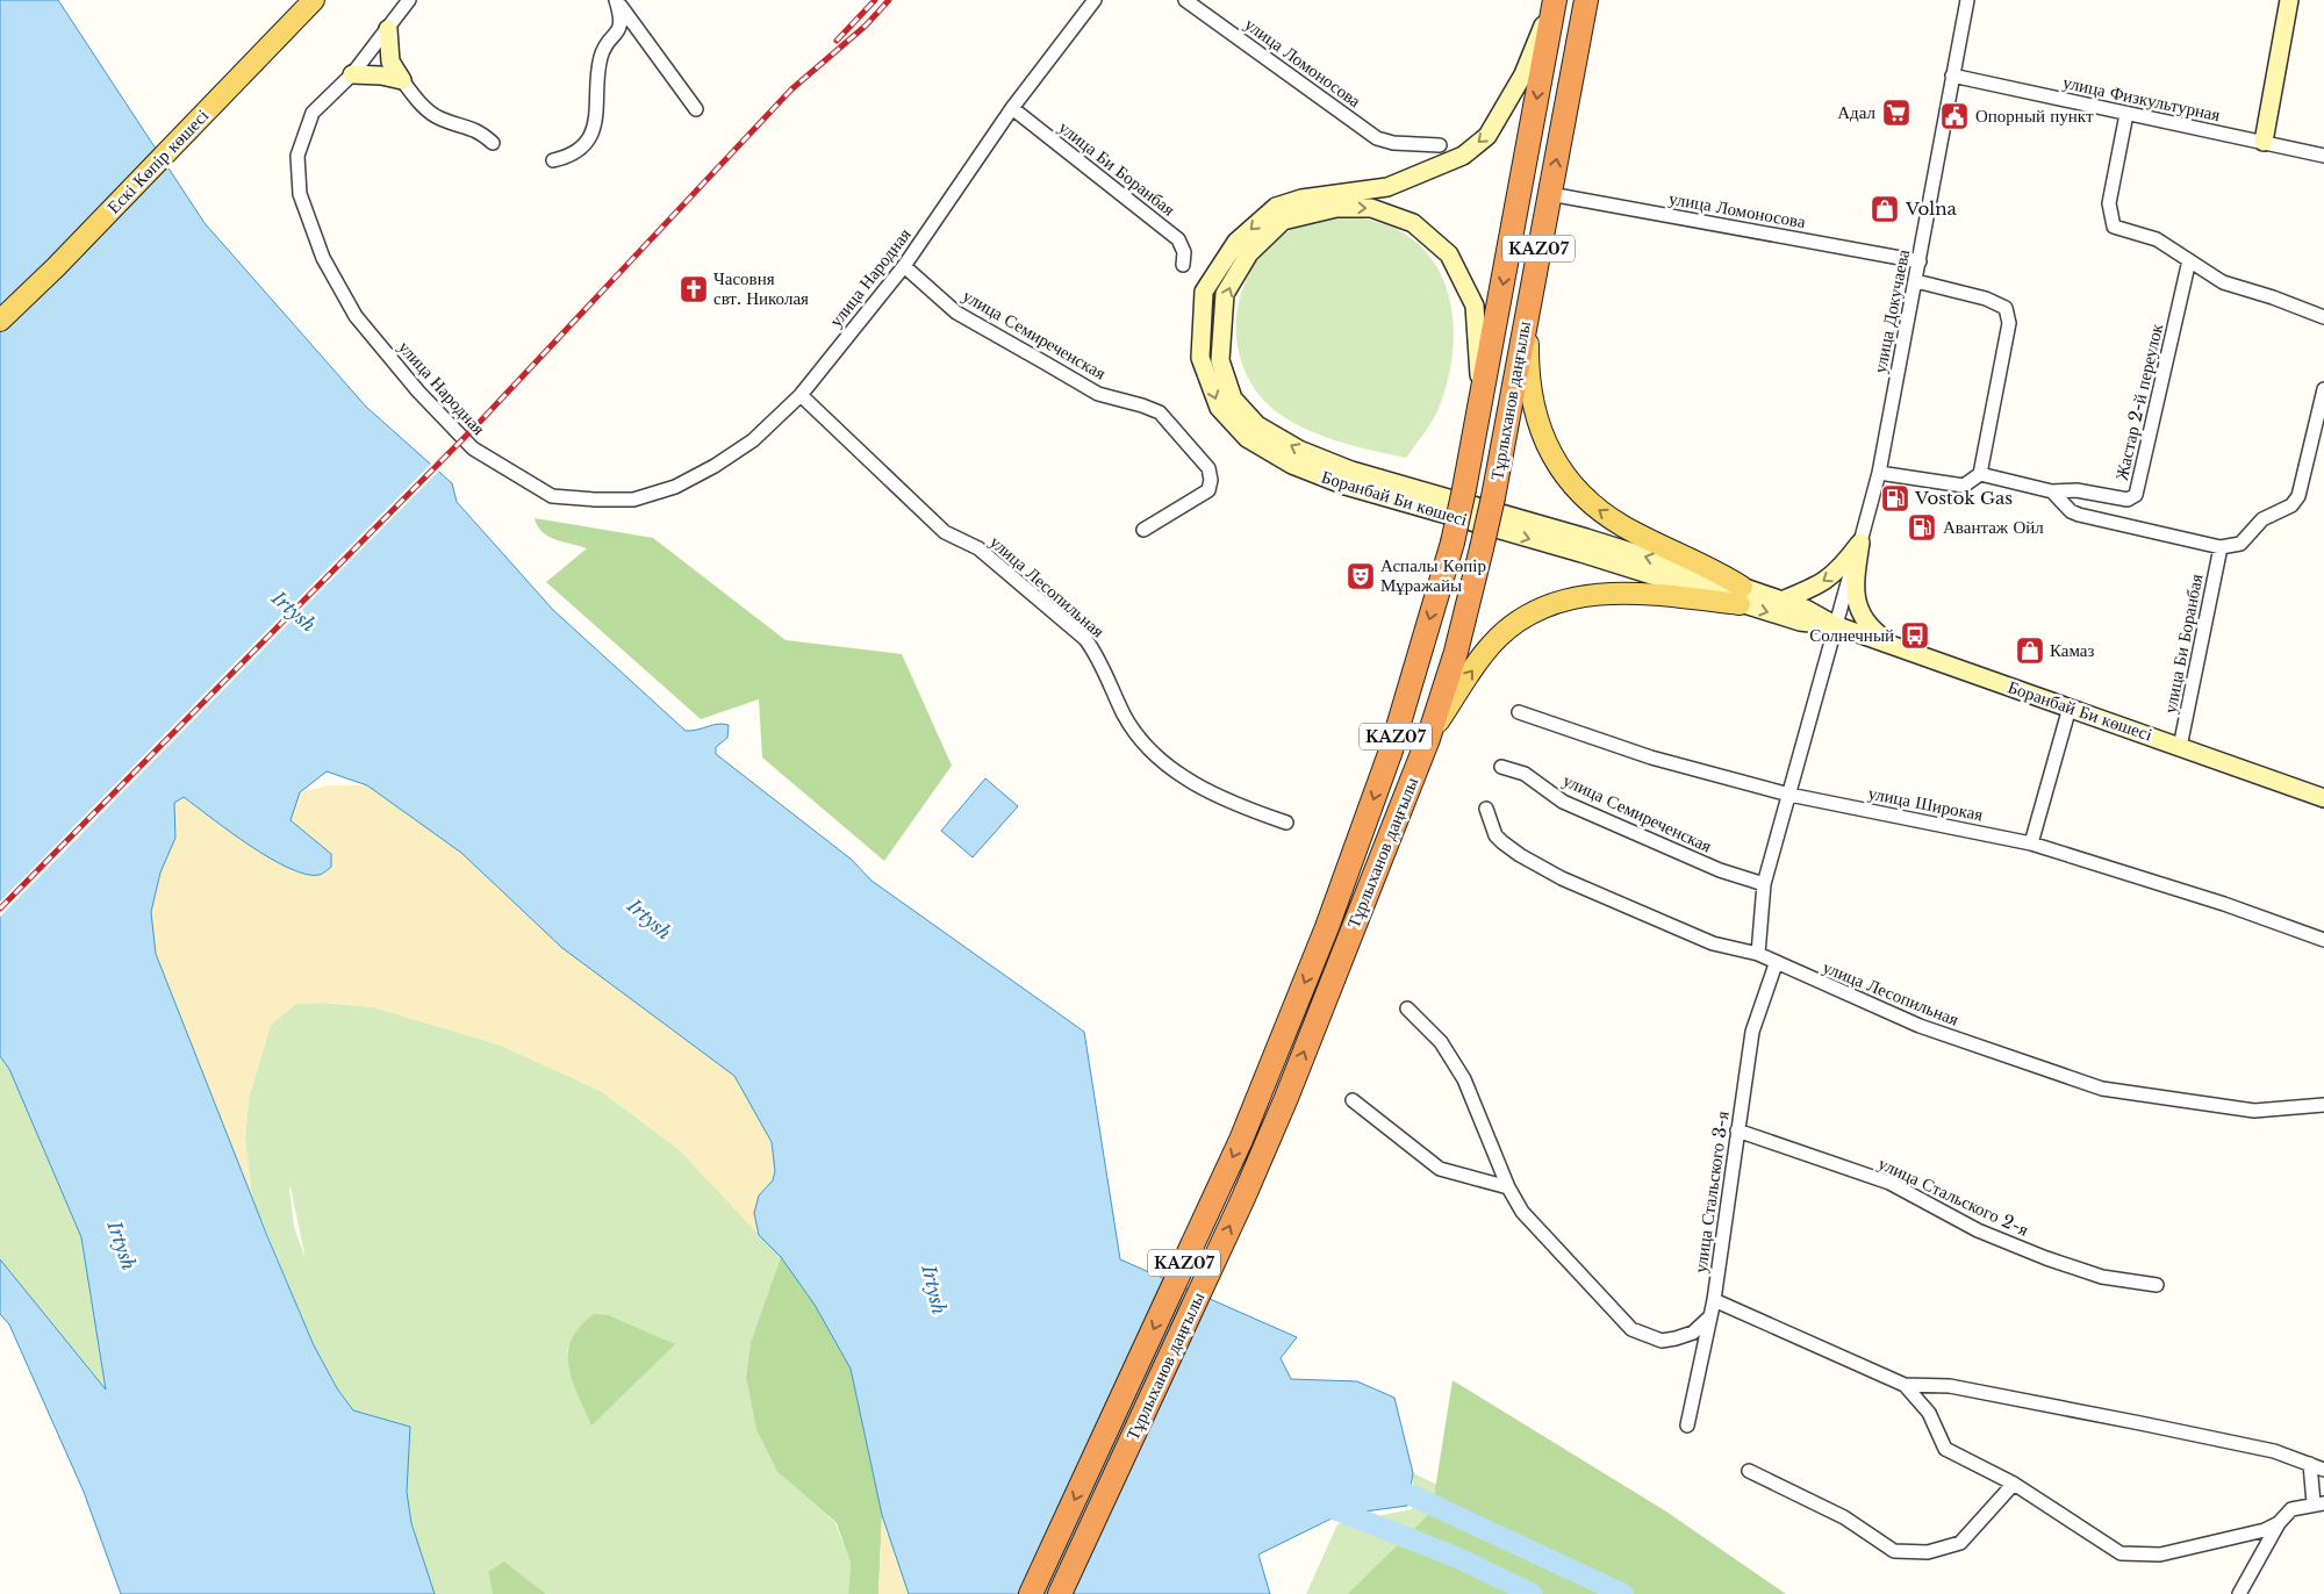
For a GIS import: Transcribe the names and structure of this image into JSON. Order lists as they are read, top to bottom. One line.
{"streets":{"highway":["KAZ07","Тұрлыханов даңғылы"],"main road":["Ескі Көпір көшесі","Боранбай Би көшесі"],"street":["улица Ломоносова","улица Физкультурная","улица Би Боранбая","улица Народная","улица Докучаева","улица Семиреченская","Жастар 2-й переулок","улица Лесопильная","улица Широкая","улица Стальского 3-я","улица Стальского 2-я"]},"crossings":[["улица Ломоносова","улица Докучаева"],["улица Ломоносова","Тұрлыханов даңғылы"],["улица Физкультурная","улица Докучаева"],["улица Би Боранбая","улица Народная"],["улица Би Боранбая","Боранбай Би көшесі"],["улица Народная","улица Семиреченская"],["улица Народная","улица Лесопильная"],["улица Докучаева","Боранбай Би көшесі"],["улица Лесопильная","улица Стальского 3-я"],["улица Стальского 3-я","улица Стальского 2-я"]],"water":["Irtysh"],"places":{"supermarket":["Адал"],"public building":["Опорный пункт"],"shop":["Volna","Камаз"],"church":["Часовня свт. Николая"],"fuel station":["Vostok Gas","Авантаж Ойл"],"theatre":["Аспалы Көпір Мұражайы"],"bus stop":["Солнечный"]}}
